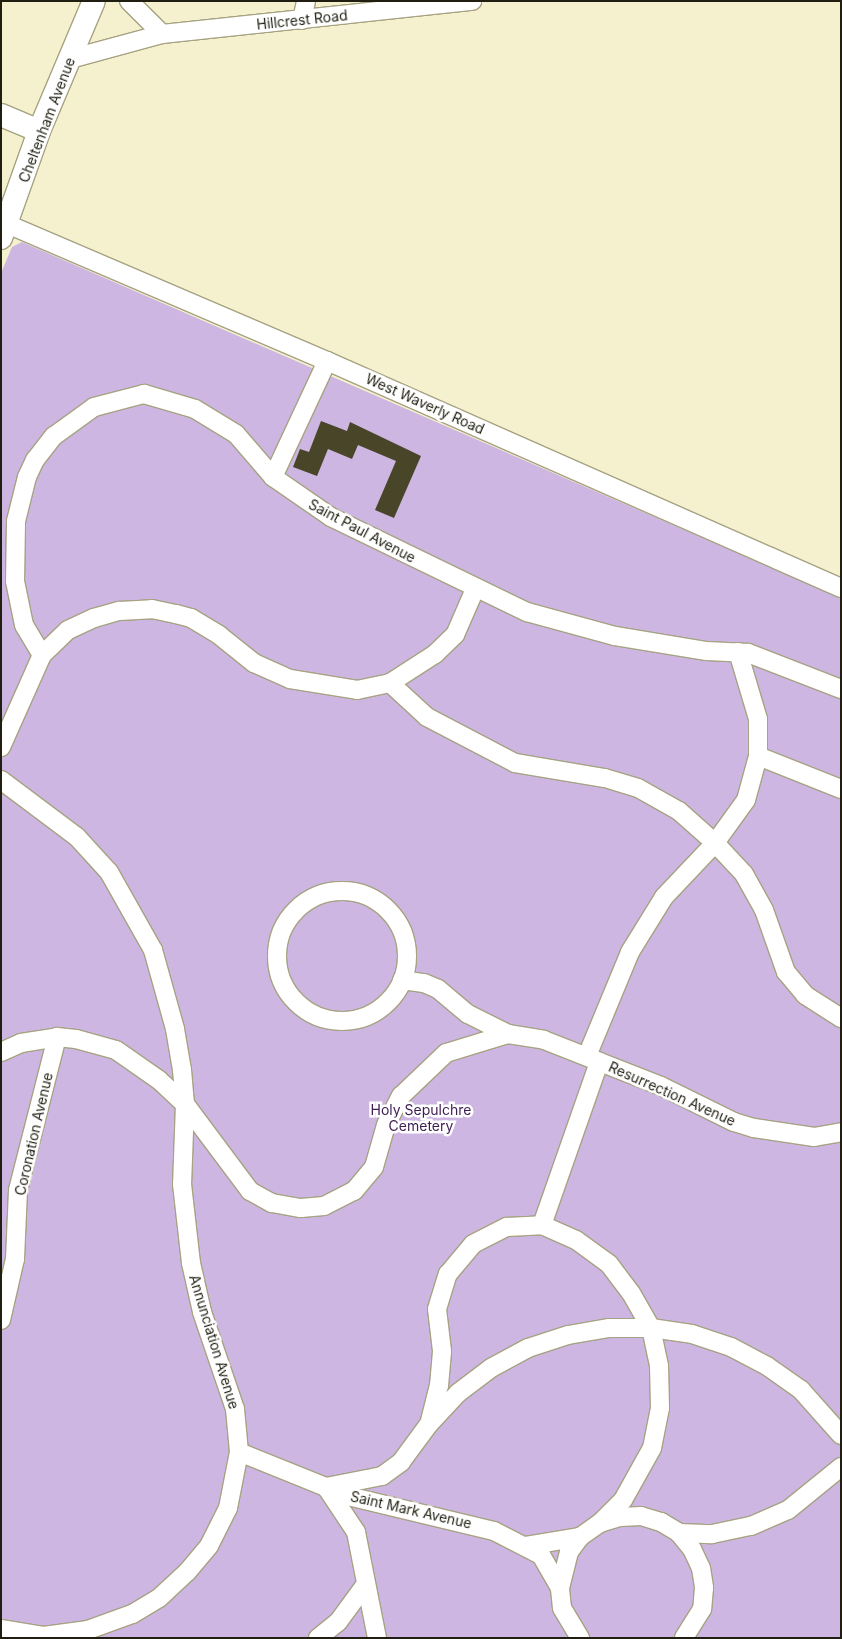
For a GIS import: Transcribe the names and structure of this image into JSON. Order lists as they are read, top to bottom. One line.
{"streets":{"main road":["Cheltenham Avenue"],"street":["Hillcrest Road","West Waverly Road","Saint Paul Avenue","Resurrection Avenue","Coronation Avenue","Annunciation Avenue","Saint Mark Avenue"]},"crossings":[["Hillcrest Road","Cheltenham Avenue"],["Cheltenham Avenue","West Waverly Road"],["Annunciation Avenue","Saint Mark Avenue"]],"parks":["Holy Sepulchre Cemetery"]}
